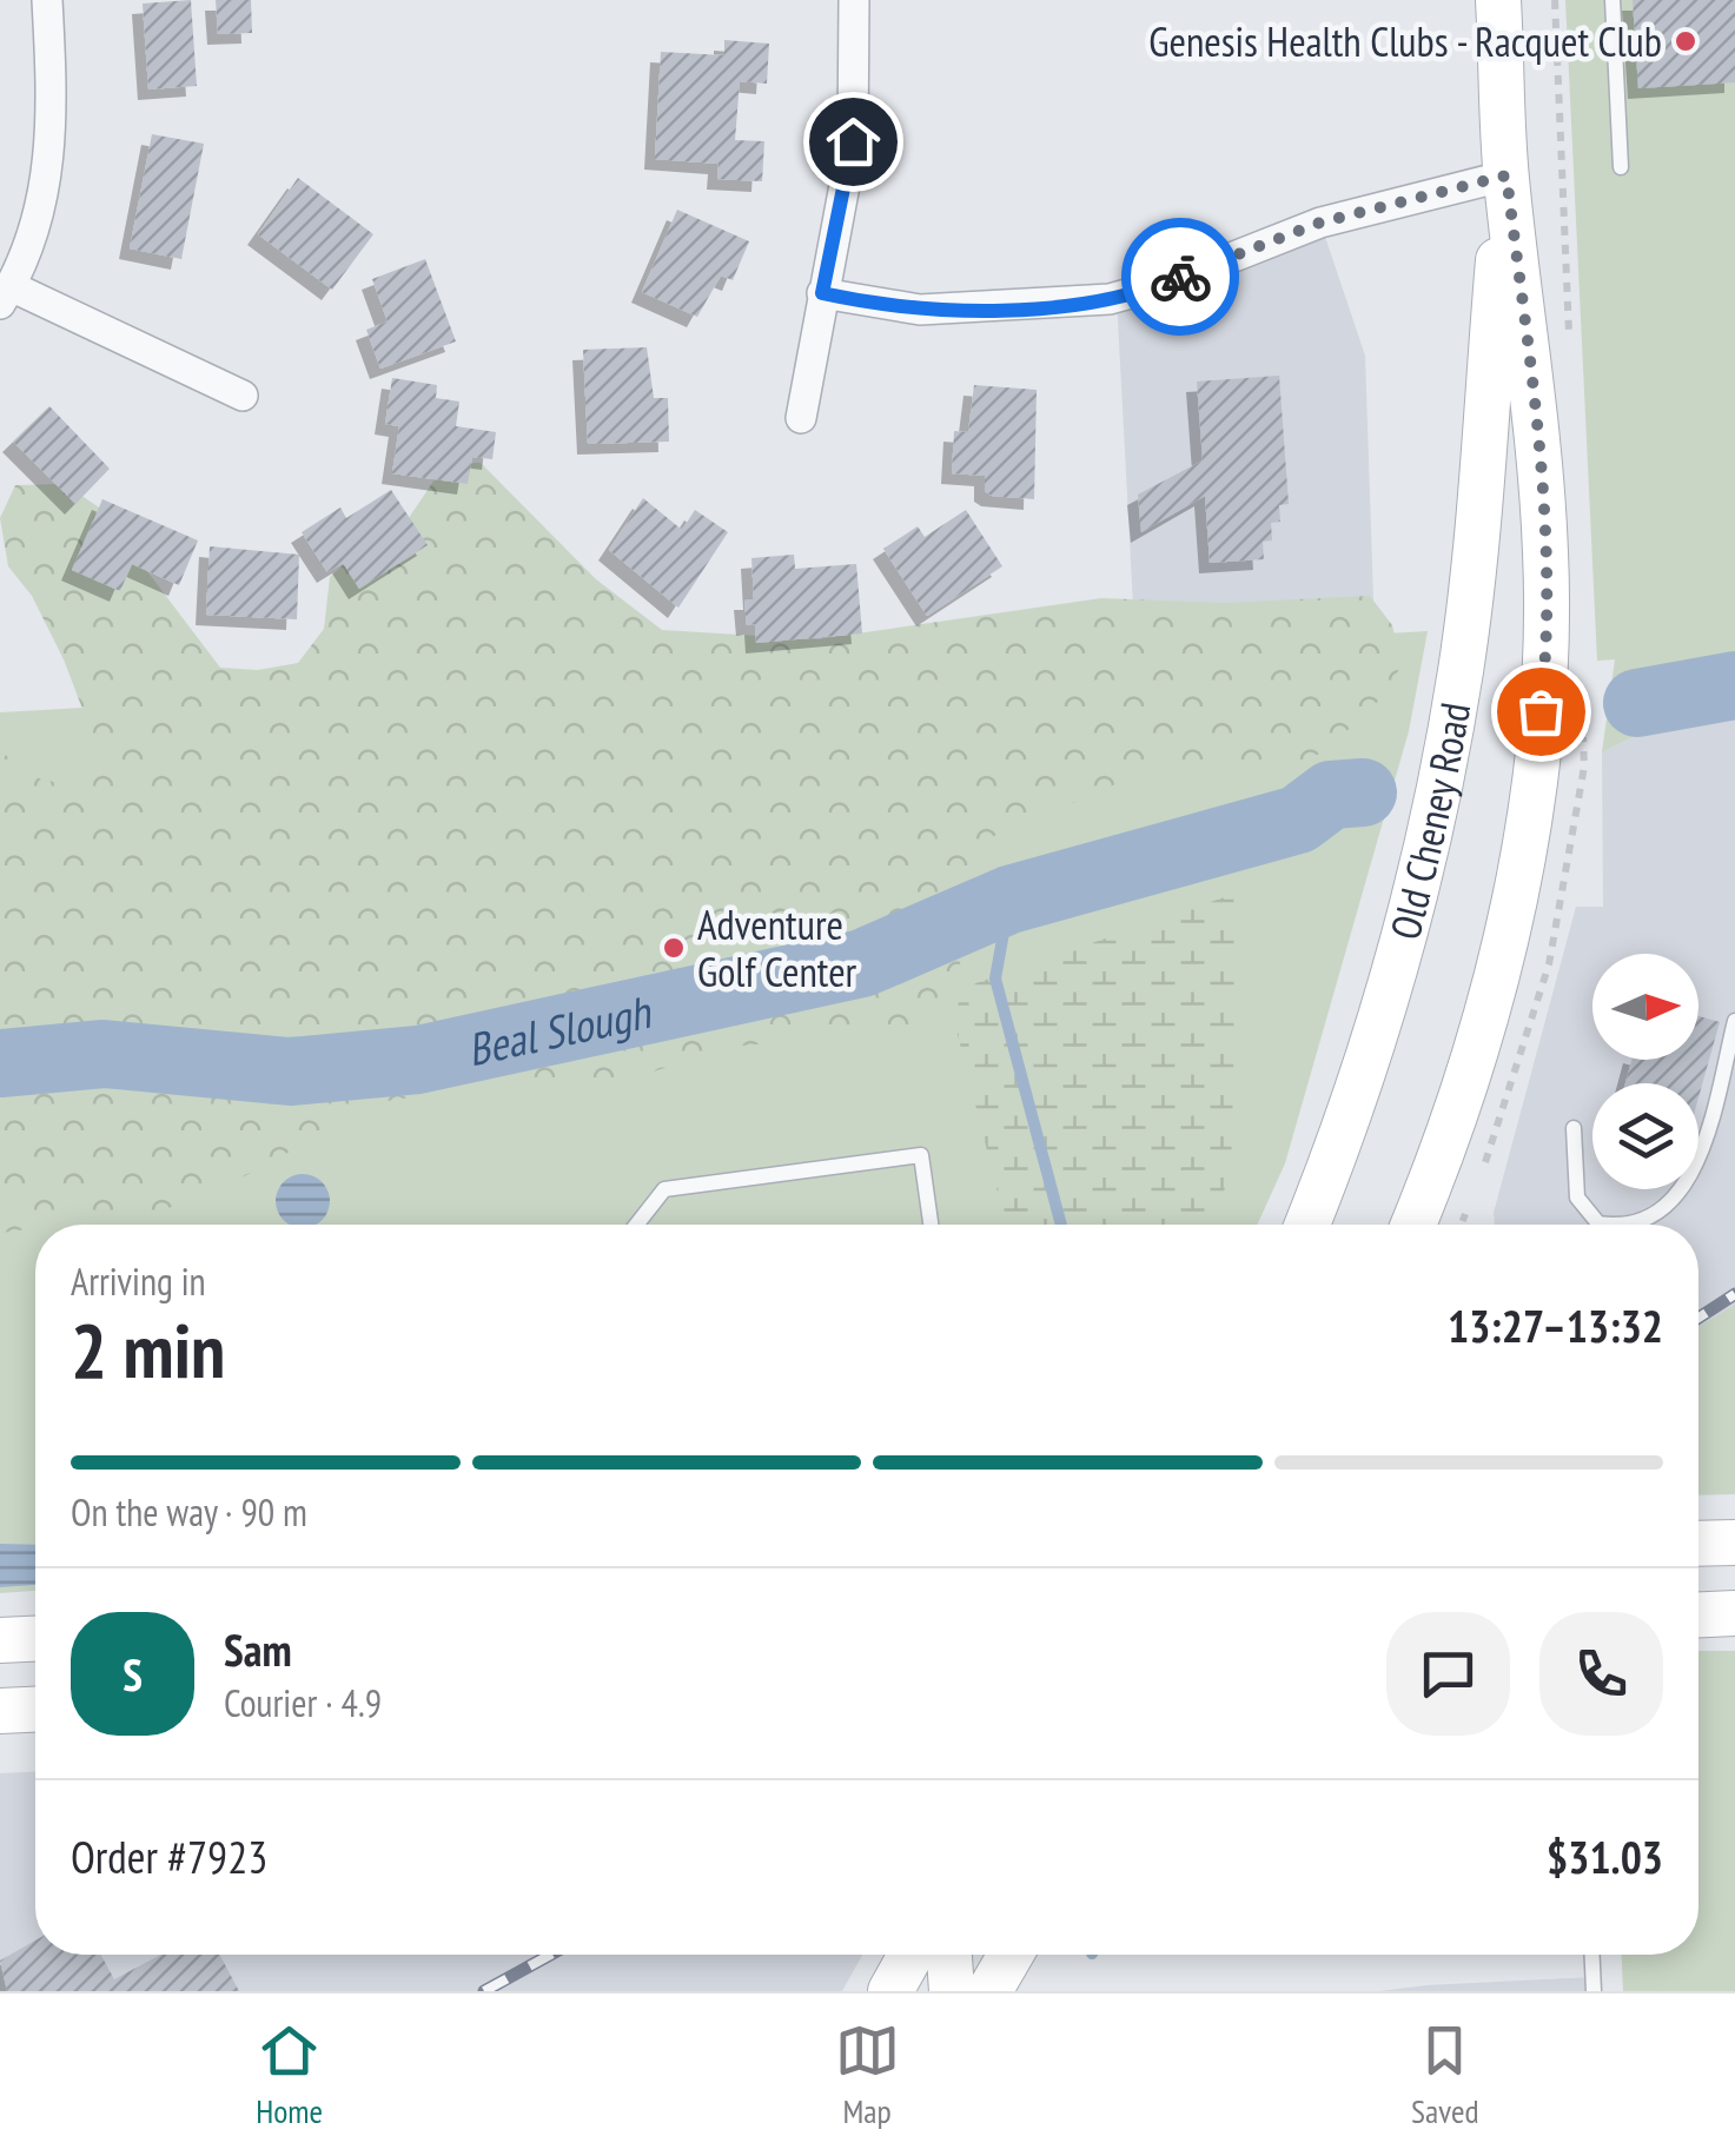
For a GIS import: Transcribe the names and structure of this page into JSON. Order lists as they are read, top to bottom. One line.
{"streets":{"main road":["Old Cheney Road"]},"water":["Beal Slough"],"places":["Genesis Health Clubs - Racquet Club","Adventure Golf Center"],"north":"right","page":{"heading":["2 min","Arriving in","13:27–13:32"],"panel":["Sam","Courier · 4.9","Order #7923","$31.03"],"bar":"On the way · 90 m","round":"S","tabs":["Home","Map","Saved"]}}
